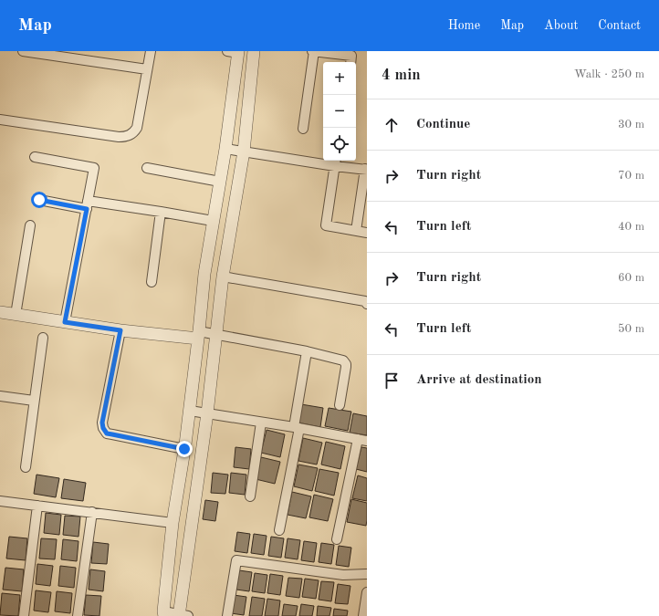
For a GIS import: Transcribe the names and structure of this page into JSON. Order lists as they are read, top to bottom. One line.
{"page":{"header":"Map","nav":["Home","Map","About","Contact"],"heading":["4 min","Walk · 250 m"],"map_buttons":["+","−"],"list":[["Continue","30 m"],["Turn right","70 m"],["Turn left","40 m"],["Turn right","60 m"],["Turn left","50 m"],"Arrive at destination"]}}
